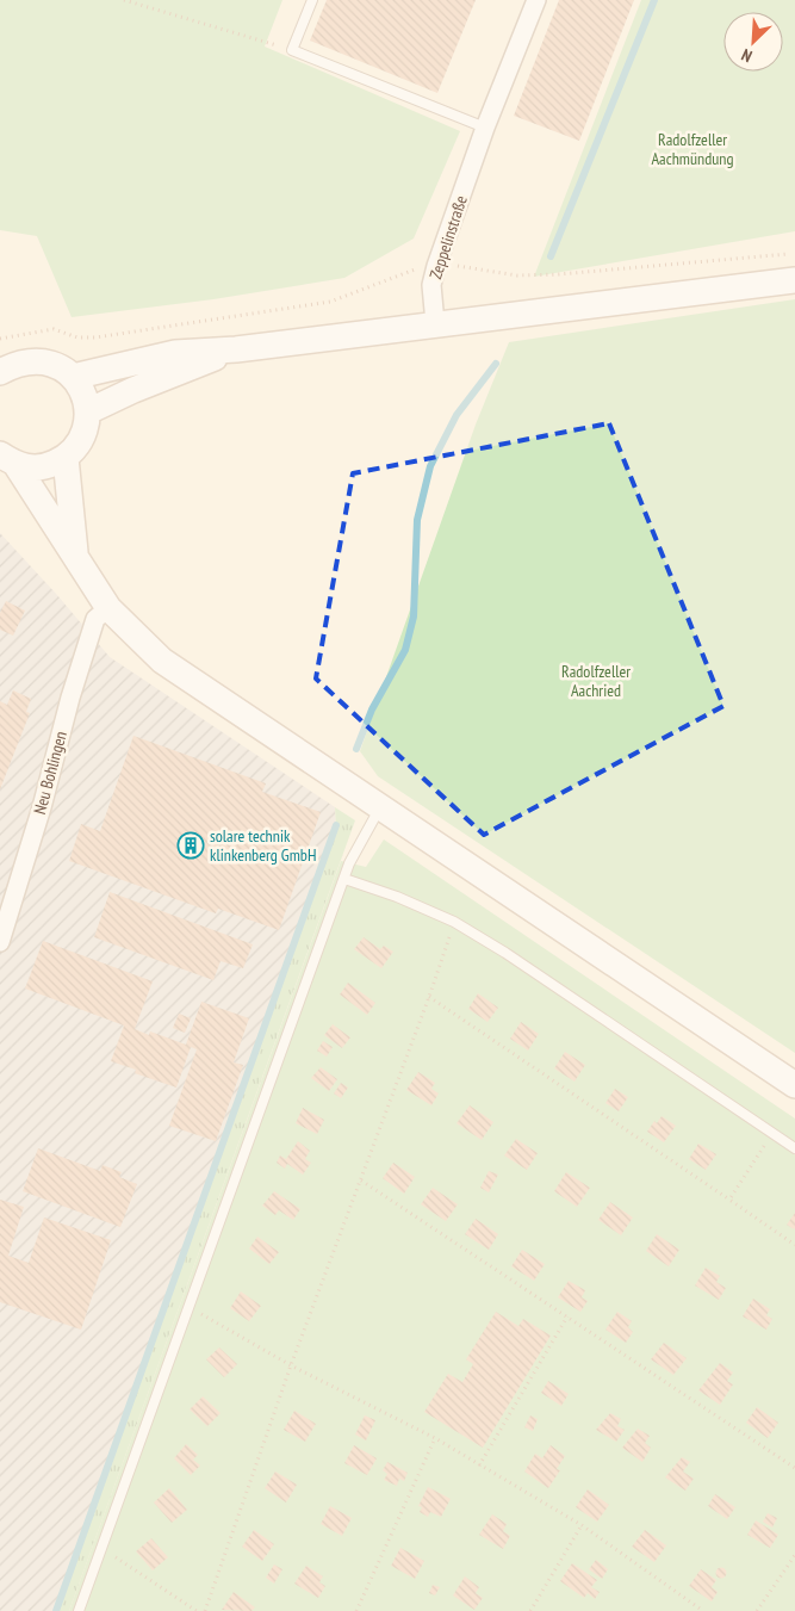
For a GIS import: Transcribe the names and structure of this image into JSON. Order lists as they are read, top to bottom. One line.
{"streets":{"street":["Zeppelinstraße","Neu Bohlingen"]},"parks":["Radolfzeller Aachmündung","Radolfzeller Aachried"],"places":{"building":["solare technik klinkenberg GmbH"]},"north":"bottom left"}
